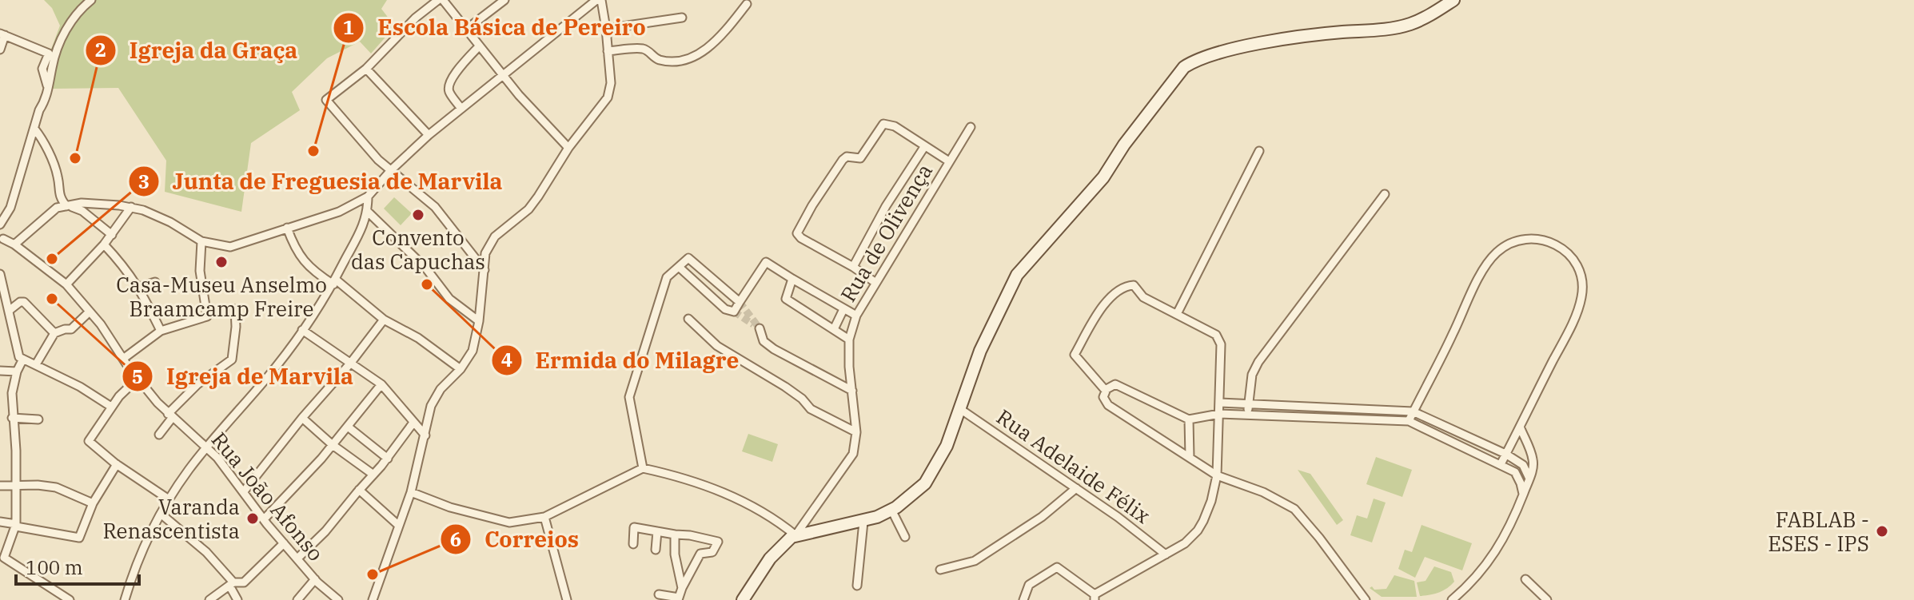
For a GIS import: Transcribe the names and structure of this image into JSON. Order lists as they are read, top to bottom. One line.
{"streets":{"street":["Rua de Olivença","Rua Adelaide Félix","Rua João Afonso"]},"places":["Escola Básica de Pereiro","Igreja da Graça","Convento das Capuchas","Junta de Freguesia de Marvila","Casa-Museu Anselmo Braamcamp Freire","Ermida do Milagre","Igreja de Marvila","Varanda Renascentista","FABLAB - ESES - IPS","Correios"],"scale_bar":"100 m"}
